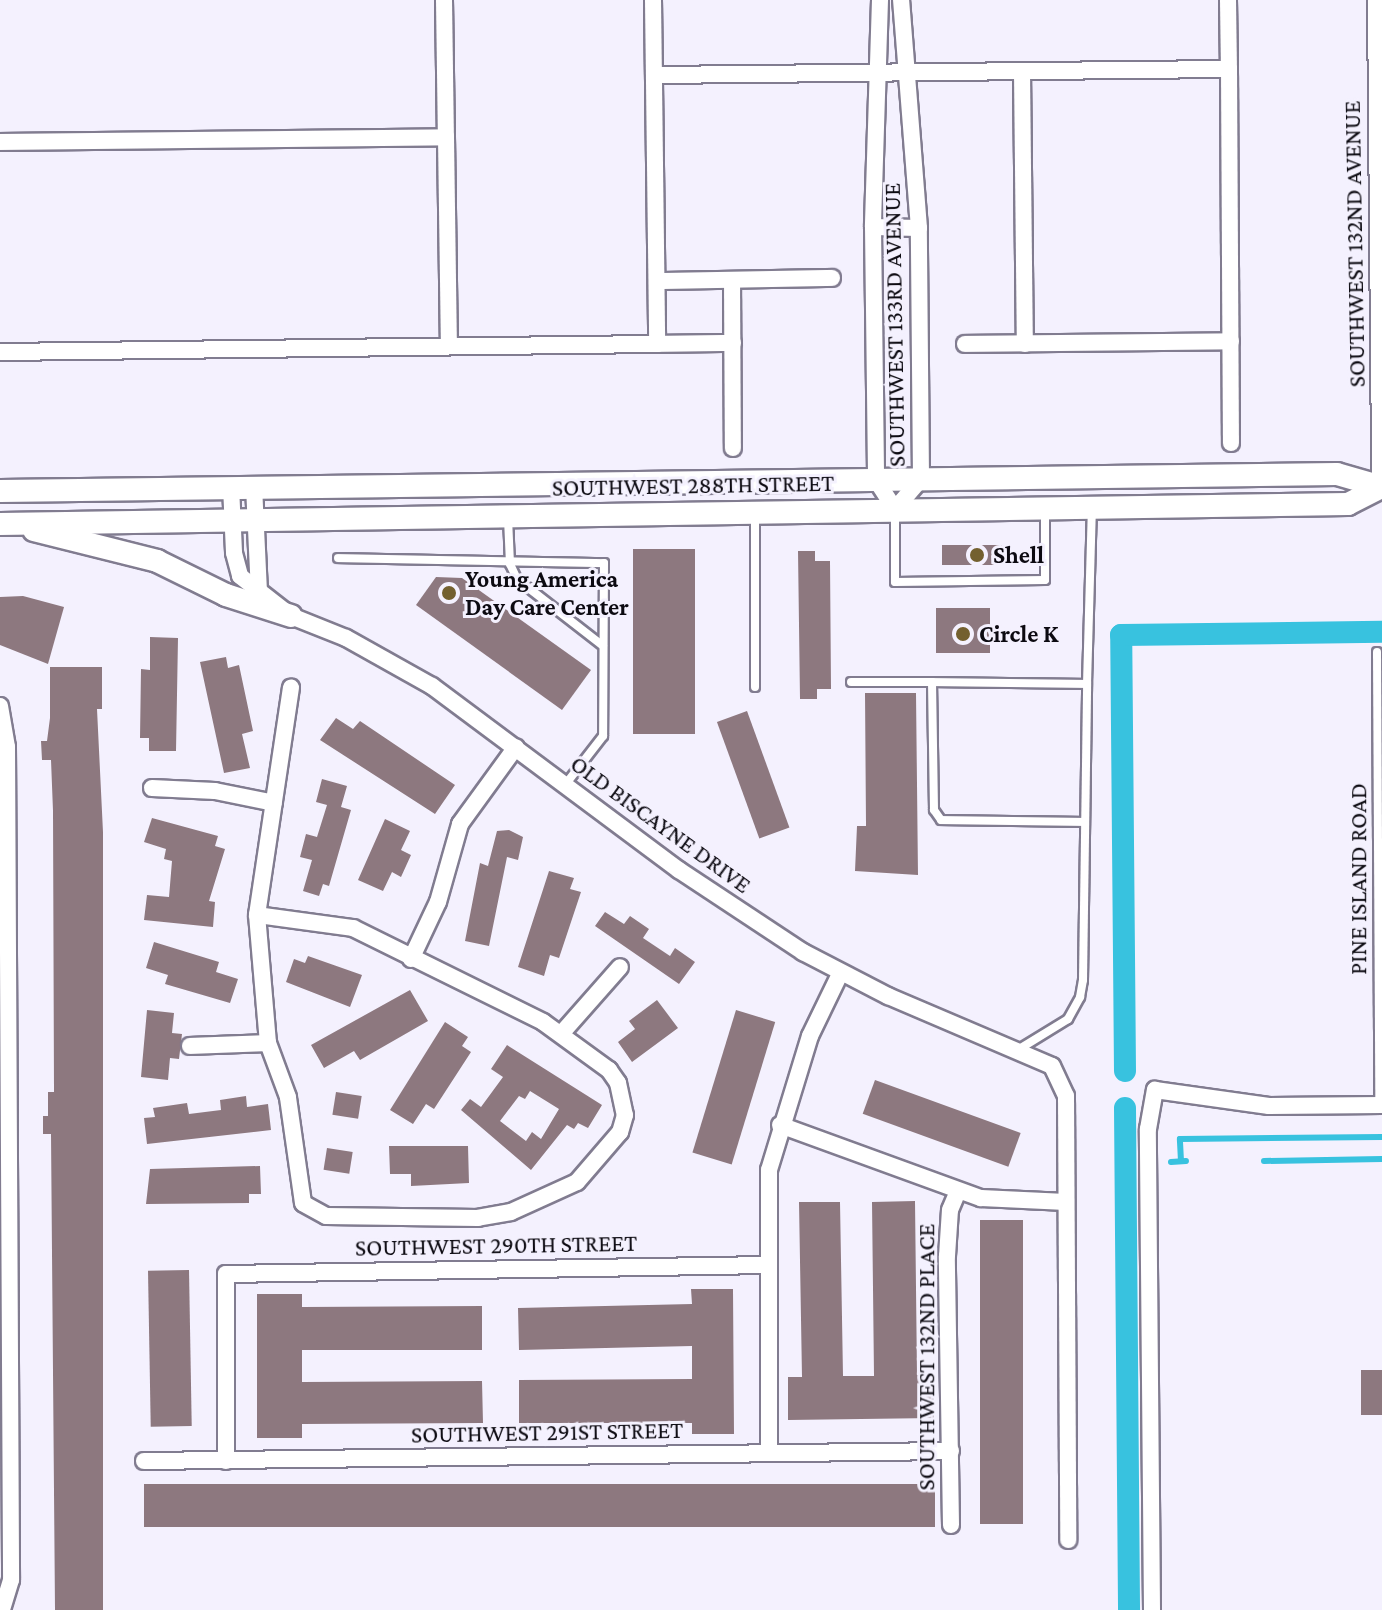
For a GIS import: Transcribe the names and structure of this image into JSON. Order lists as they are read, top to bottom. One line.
{"streets":{"main road":["SOUTHWEST 288TH STREET"],"street":["SOUTHWEST 132ND AVENUE","SOUTHWEST 133RD AVENUE","OLD BISCAYNE DRIVE","SOUTHWEST 290TH STREET","SOUTHWEST 132ND PLACE","SOUTHWEST 291ST STREET"],"lane":["PINE ISLAND ROAD"]},"crossings":[["SOUTHWEST 132ND AVENUE","SOUTHWEST 288TH STREET"],["SOUTHWEST 133RD AVENUE","SOUTHWEST 288TH STREET"],["SOUTHWEST 288TH STREET","OLD BISCAYNE DRIVE"],["SOUTHWEST 290TH STREET","SOUTHWEST 291ST STREET"],["SOUTHWEST 132ND PLACE","SOUTHWEST 291ST STREET"]],"places":["Shell","Young America Day Care Center","Circle K"]}
